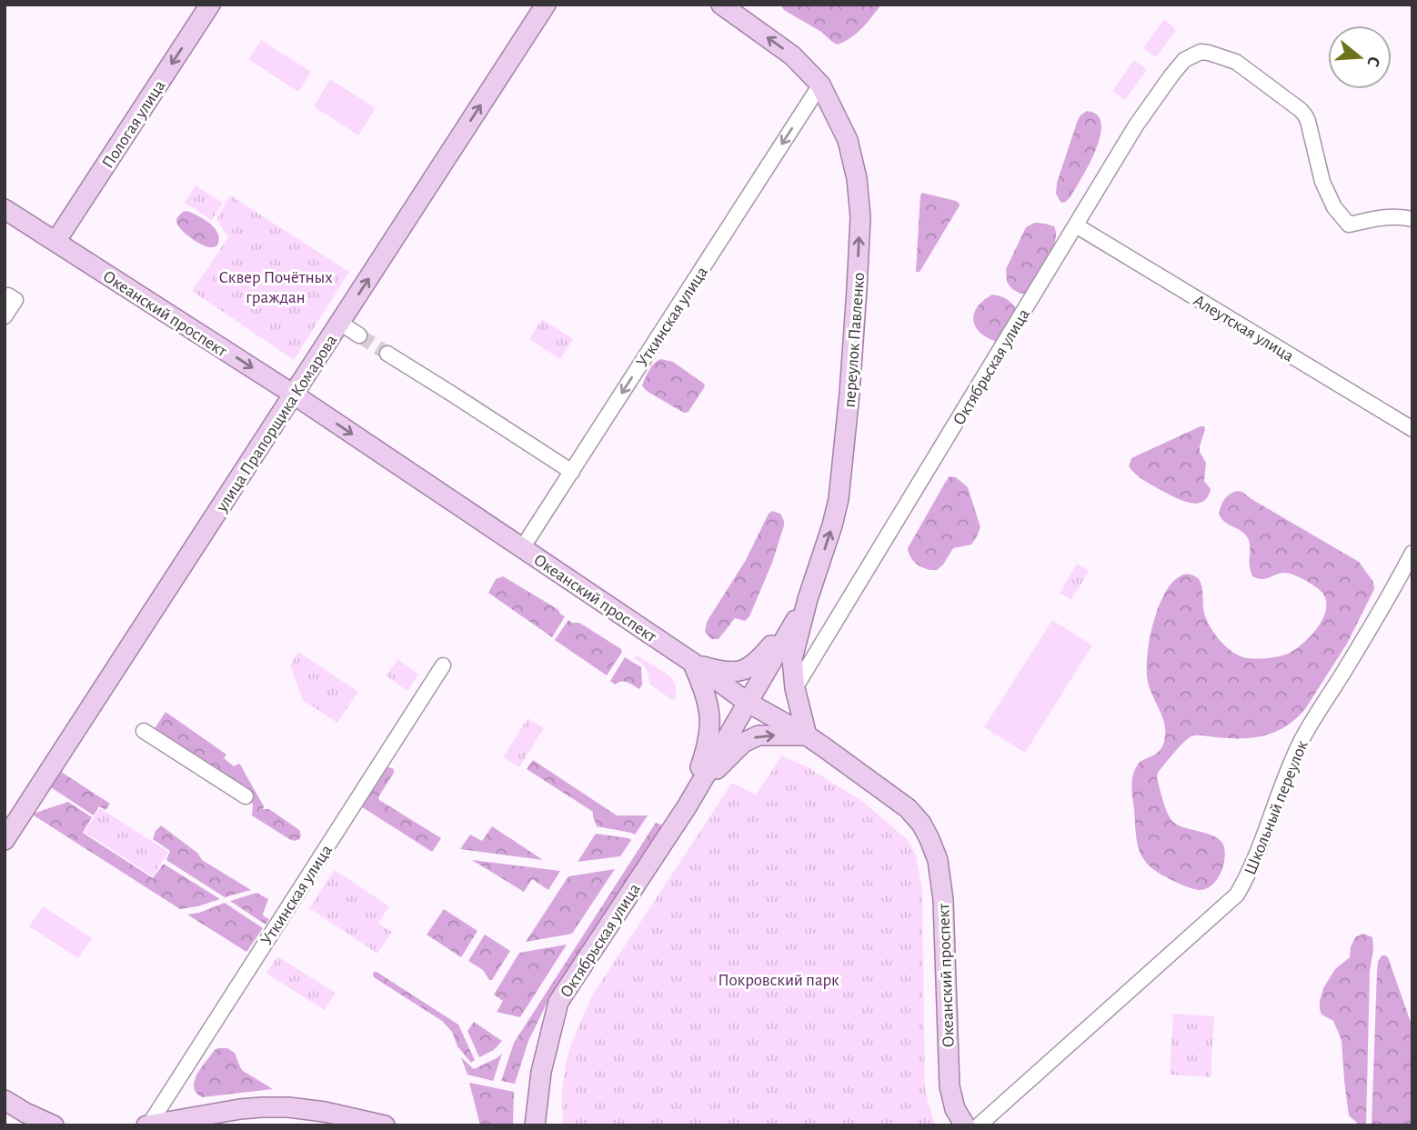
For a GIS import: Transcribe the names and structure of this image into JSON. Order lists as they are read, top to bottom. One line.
{"streets":{"main road":["Пологая улица","Океанский проспект","переулок Павленко","Октябрьская улица","улица Прапорщика Комарова"],"street":["Уткинская улица","Алеутская улица","Школьный переулок"]},"crossings":[["Пологая улица","Океанский проспект"],["Океанский проспект","Уткинская улица"],["Океанский проспект","улица Прапорщика Комарова"],["Уткинская улица","переулок Павленко"],["Алеутская улица","Октябрьская улица"]],"one_way":["Пологая улица","Океанский проспект","Уткинская улица","переулок Павленко","улица Прапорщика Комарова"],"parks":["Сквер Почётных граждан","Покровский парк"],"north":"right"}
